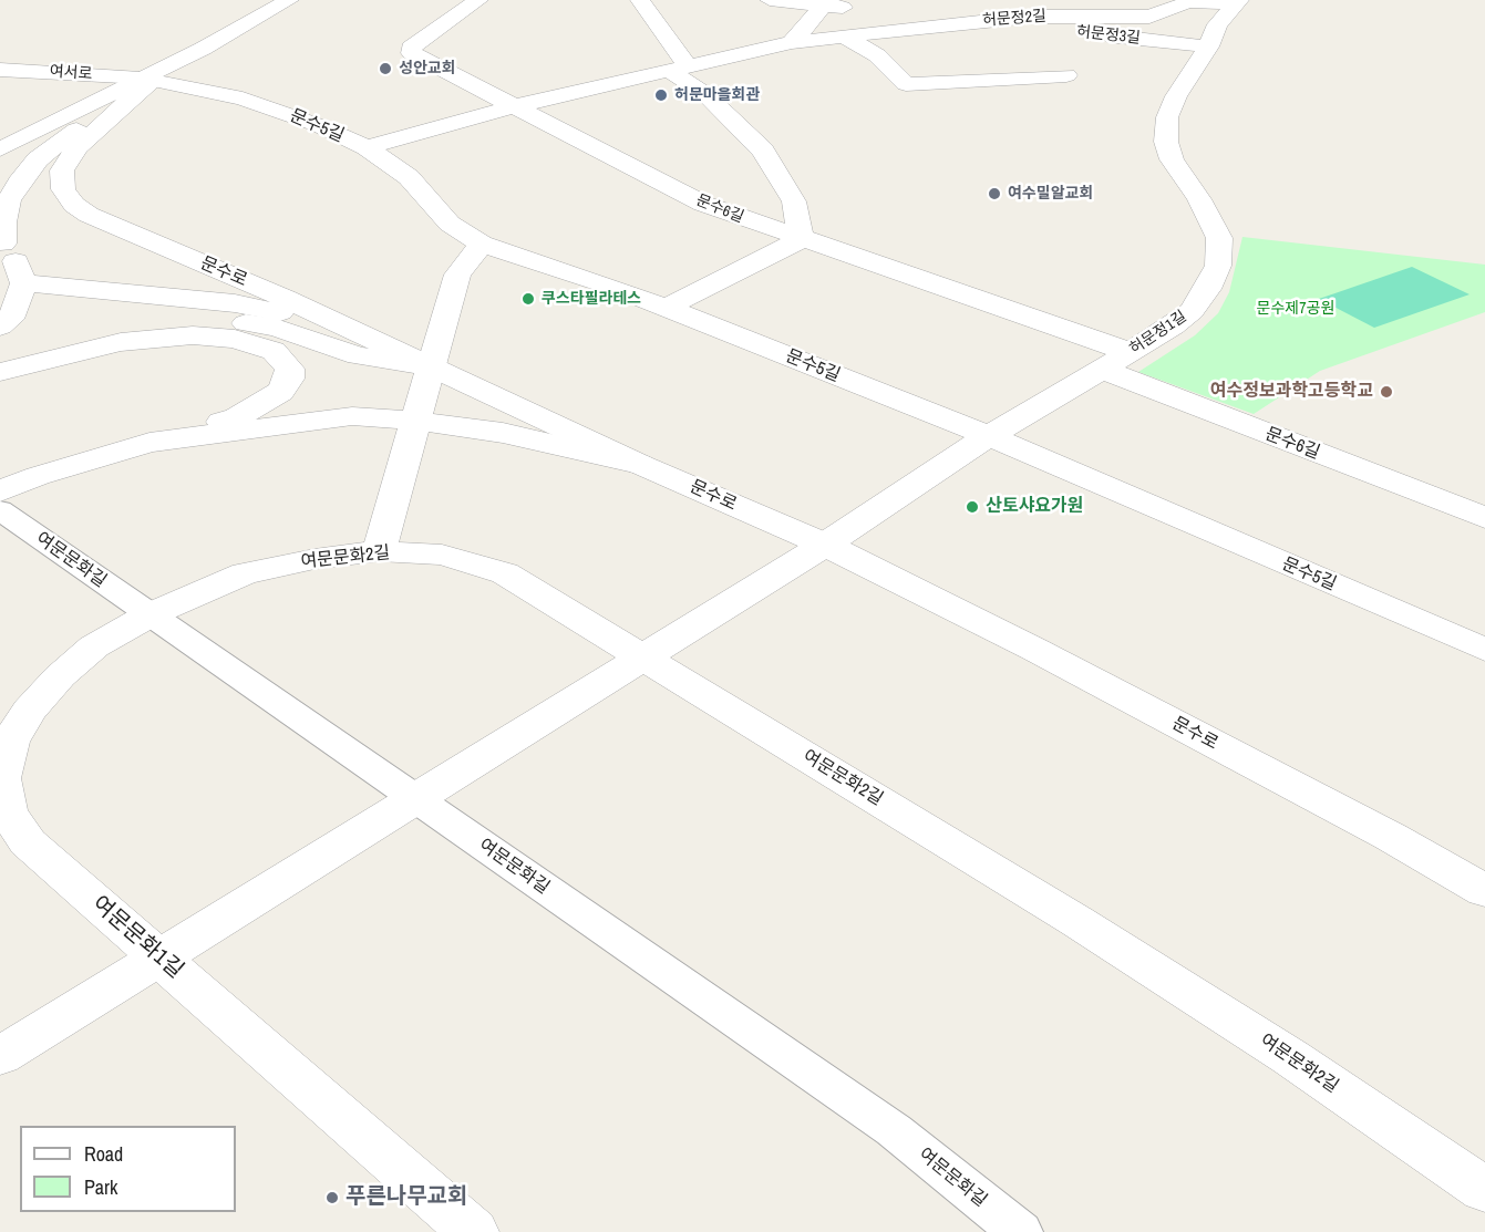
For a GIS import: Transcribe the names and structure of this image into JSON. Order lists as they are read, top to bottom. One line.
{"streets":{"street":["허문정2길","허문정3길","여서로","문수5길","문수6길","문수로","허문정1길","여문문화2길","여문문화길","여문문화1길"]},"crossings":[["허문정2길","허문정3길"],["허문정2길","문수5길"],["허문정2길","문수6길"],["허문정2길","허문정1길"],["허문정3길","허문정1길"],["여서로","문수5길"],["여서로","문수로"],["문수5길","문수로"],["문수5길","허문정1길"],["문수6길","허문정1길"],["문수로","허문정1길"],["허문정1길","여문문화2길"],["허문정1길","여문문화길"],["허문정1길","여문문화1길"],["여문문화2길","여문문화길"],["여문문화2길","여문문화1길"],["여문문화길","여문문화1길"]],"parks":["문수제7공원"],"places":["성안교회","허문마을회관","여수밀알교회","쿠스타필라테스","여수정보과학고등학교","산토샤요가원","푸른나무교회"],"legend":["Road","Park"]}
